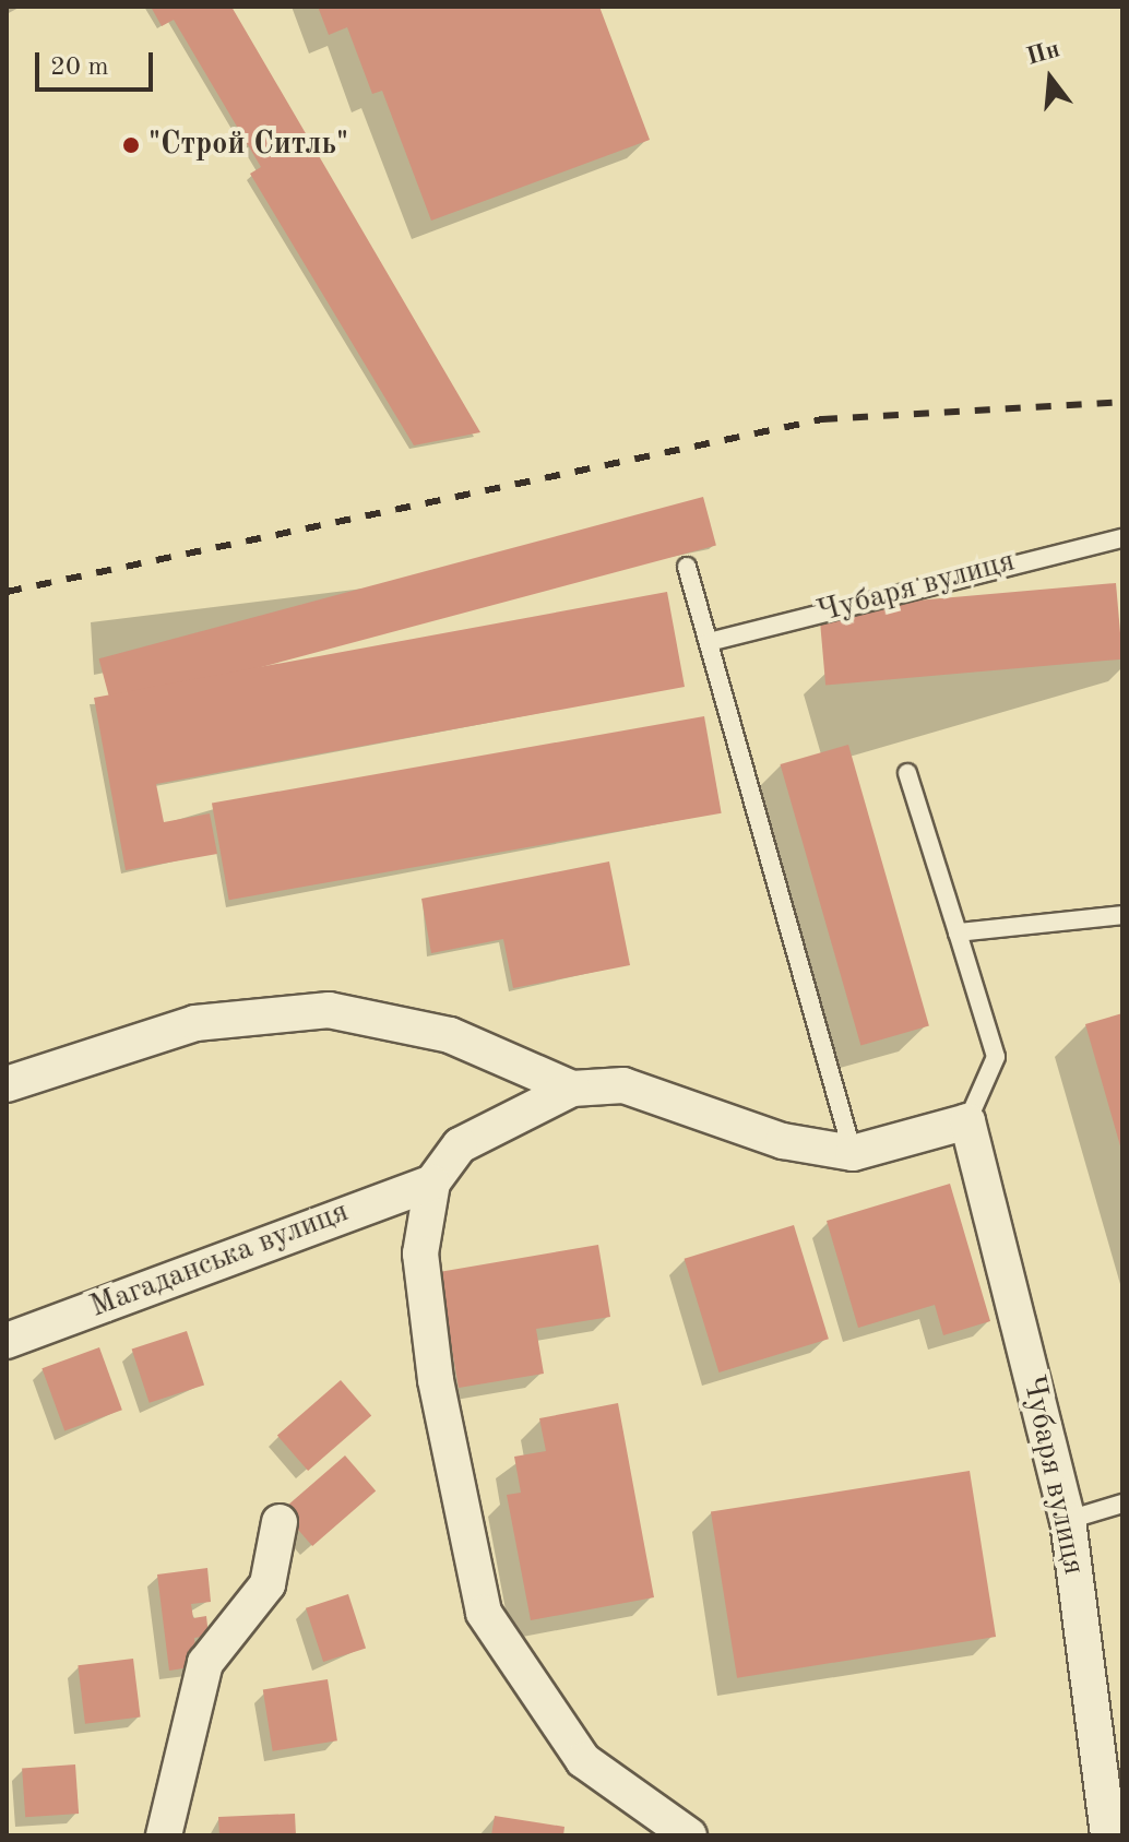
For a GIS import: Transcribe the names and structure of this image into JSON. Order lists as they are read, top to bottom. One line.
{"streets":{"street":["Чубаря вулиця","Магаданська вулиця"]},"places":["\"Строй Ситль\""],"scale_bar":"20 m","north":"top"}
